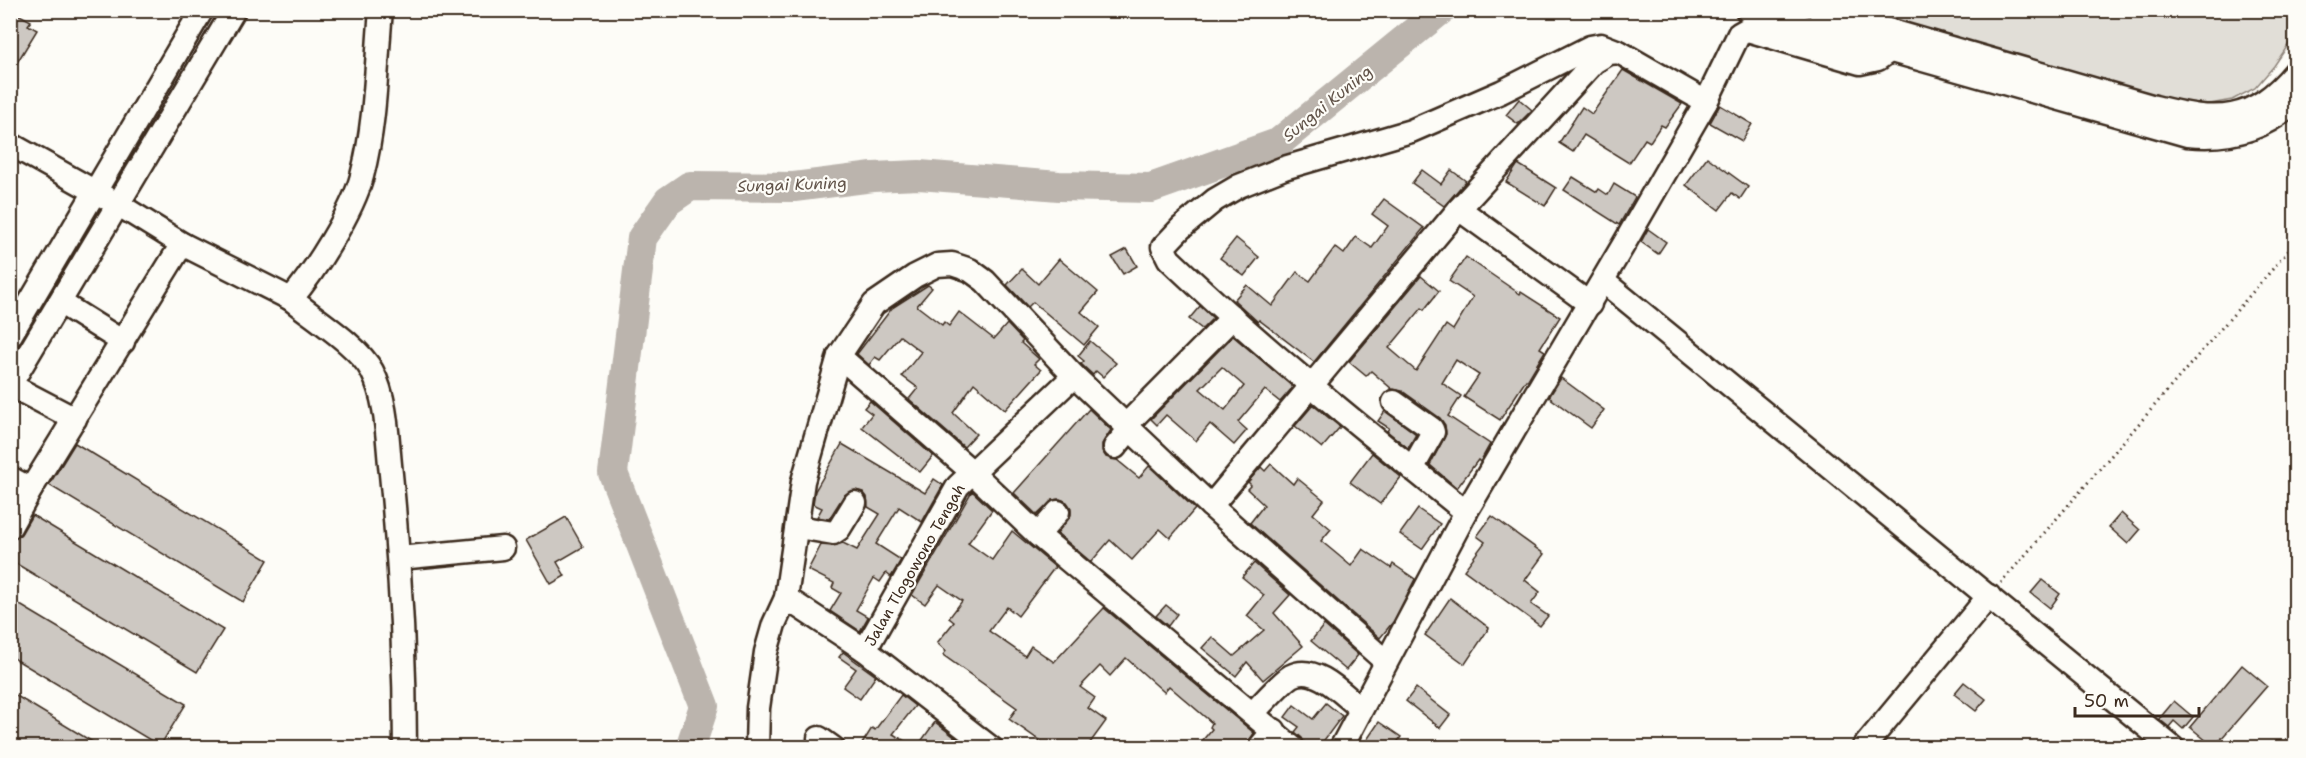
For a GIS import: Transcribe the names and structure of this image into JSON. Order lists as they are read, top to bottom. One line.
{"streets":{"street":["Jalan Tlogowono Tengah"]},"water":["Sungai Kuning"],"scale_bar":"50 m"}
